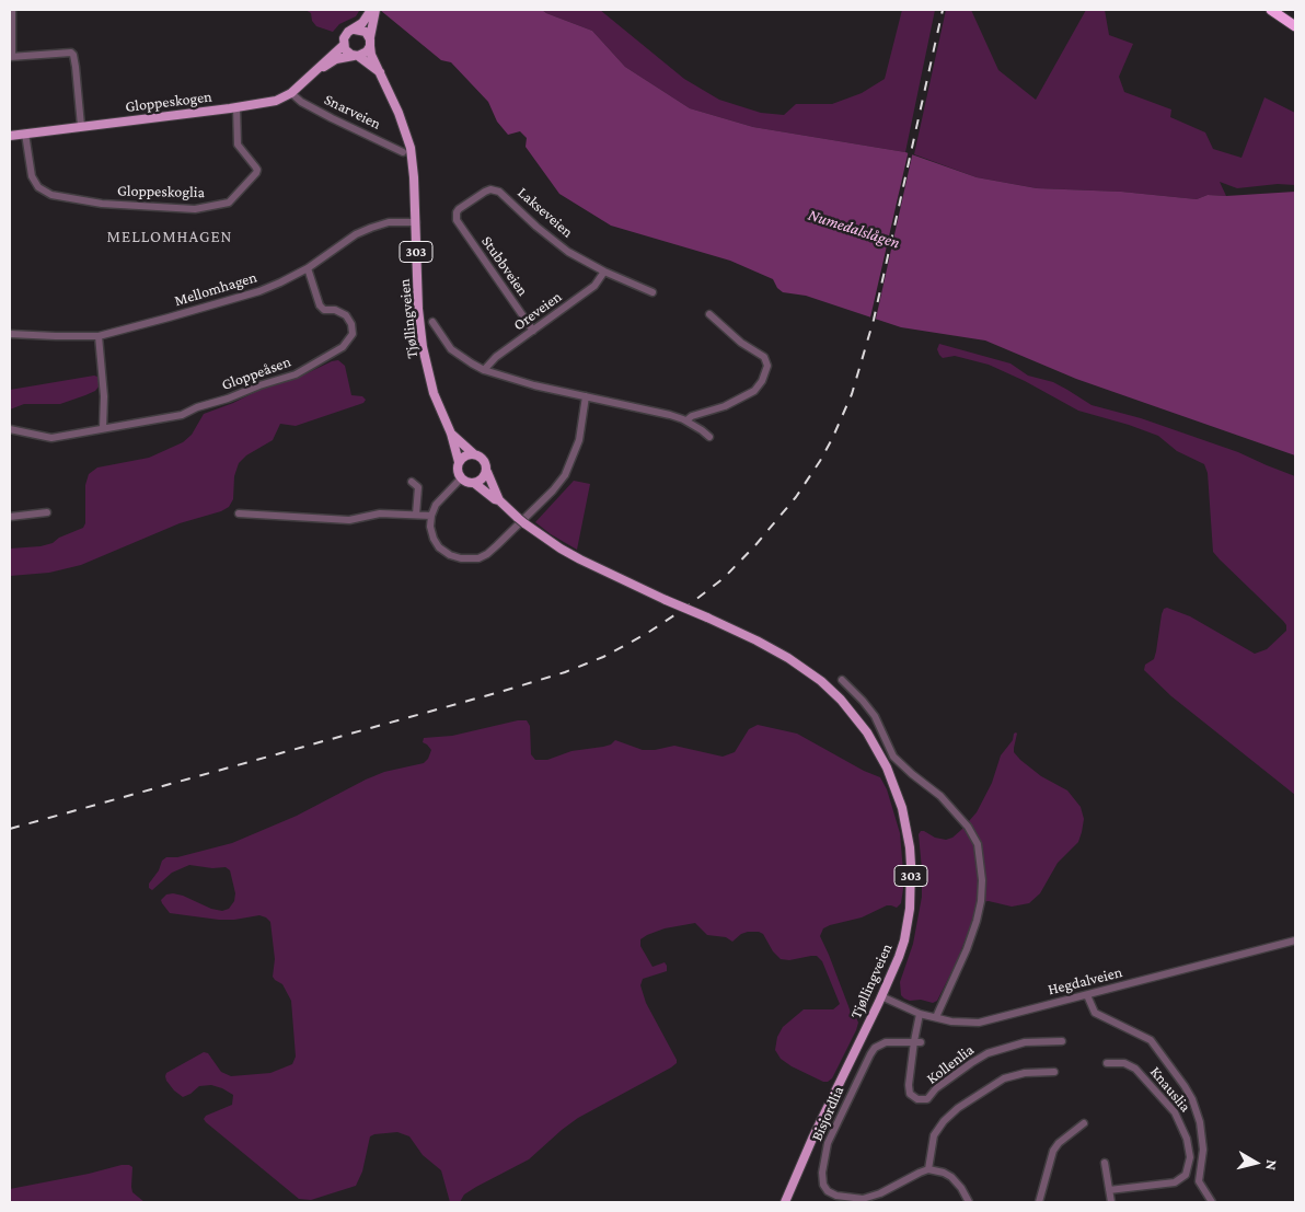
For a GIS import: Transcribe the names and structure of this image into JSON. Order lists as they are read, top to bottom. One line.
{"streets":{"main road":["Gloppeskogen","303","Tjøllingveien"],"street":["Snarveien","Gloppeskoglia","Lakseveien","Stubbveien","Mellomhagen","Oreveien","Gloppeåsen","Hegdalveien","Kollenlia","Knauslia","Bisjordlia"]},"crossings":[["Gloppeskogen","Snarveien"],["Gloppeskogen","Gloppeskoglia"],["Gloppeskogen","303"],["Gloppeskogen","Tjøllingveien"],["Lakseveien","Stubbveien"],["Lakseveien","Oreveien"],["303","Tjøllingveien"],["Stubbveien","Oreveien"],["Mellomhagen","Tjøllingveien"],["Mellomhagen","Gloppeåsen"],["Tjøllingveien","Hegdalveien"],["Kollenlia","Bisjordlia"]],"districts":["MELLOMHAGEN"],"water":["Numedalslågen"],"north":"right"}
